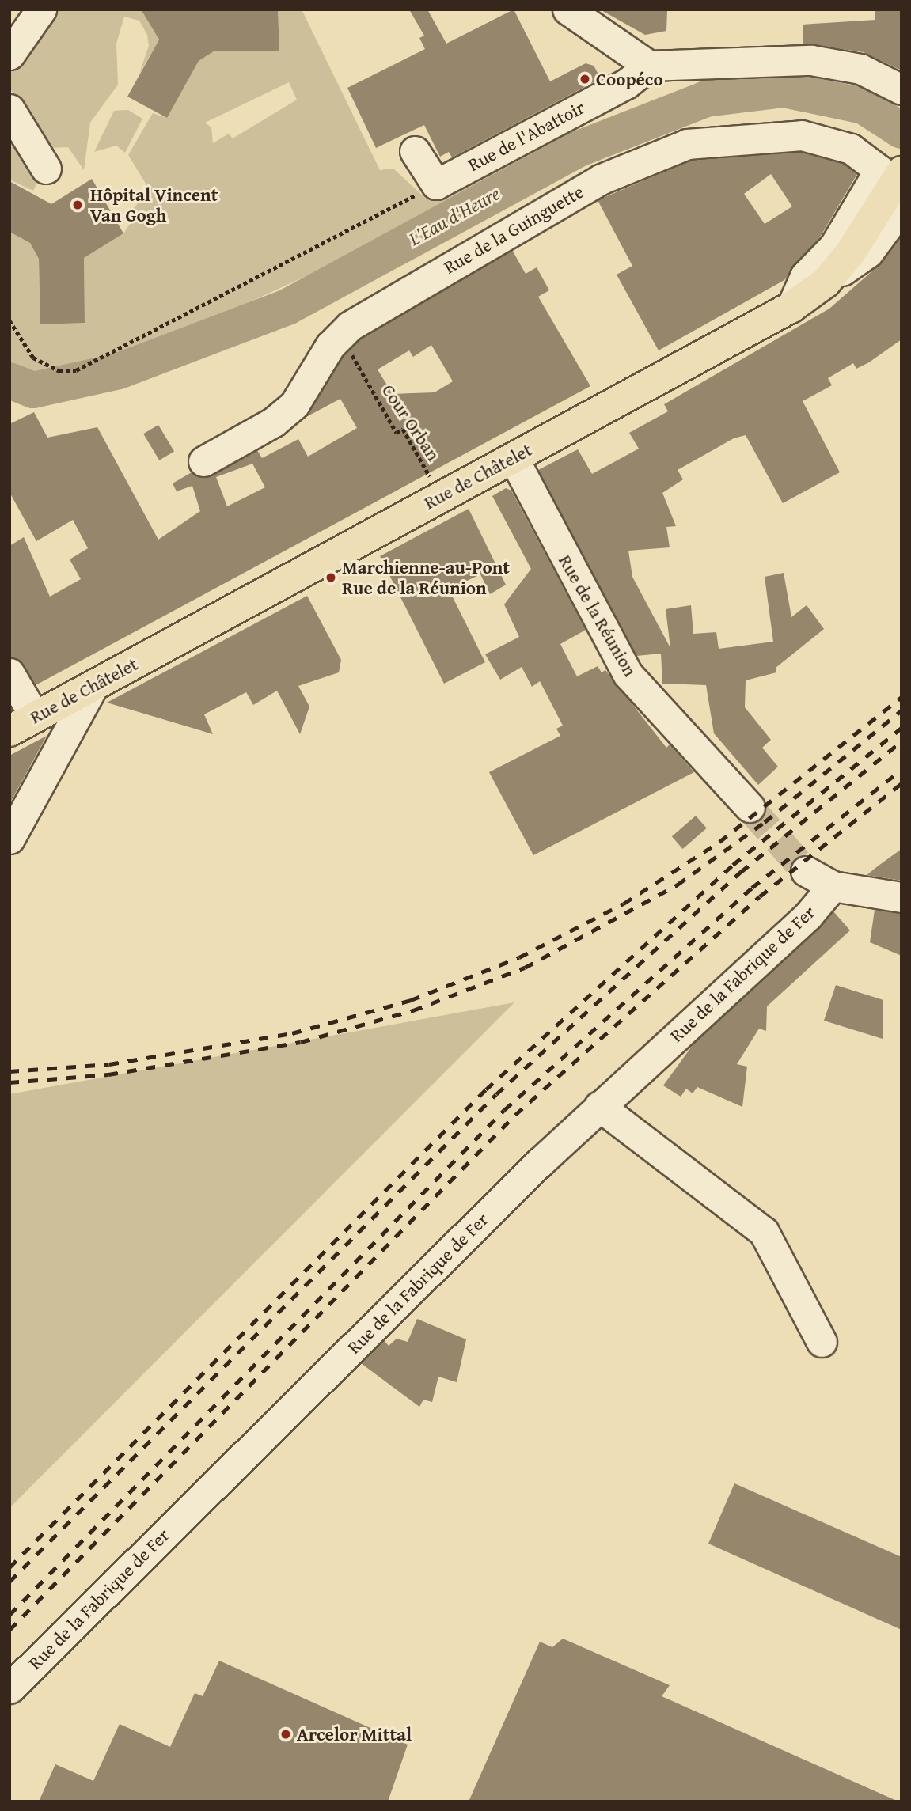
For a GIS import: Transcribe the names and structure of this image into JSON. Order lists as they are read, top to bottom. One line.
{"streets":{"main road":["Rue de Châtelet"],"street":["Rue de l'Abattoir","Rue de la Guinguette","Rue de la Réunion","Rue de la Fabrique de Fer"],"path":["Cour Orban"]},"crossings":[["Rue de la Guinguette","Cour Orban"],["Rue de la Guinguette","Rue de Châtelet"],["Cour Orban","Rue de Châtelet"],["Rue de Châtelet","Rue de la Réunion"]],"water":["L'Eau d'Heure"],"places":["Coopéco","Hôpital Vincent Van Gogh","Marchienne-au-Pont Rue de la Réunion","Arcelor Mittal"]}
